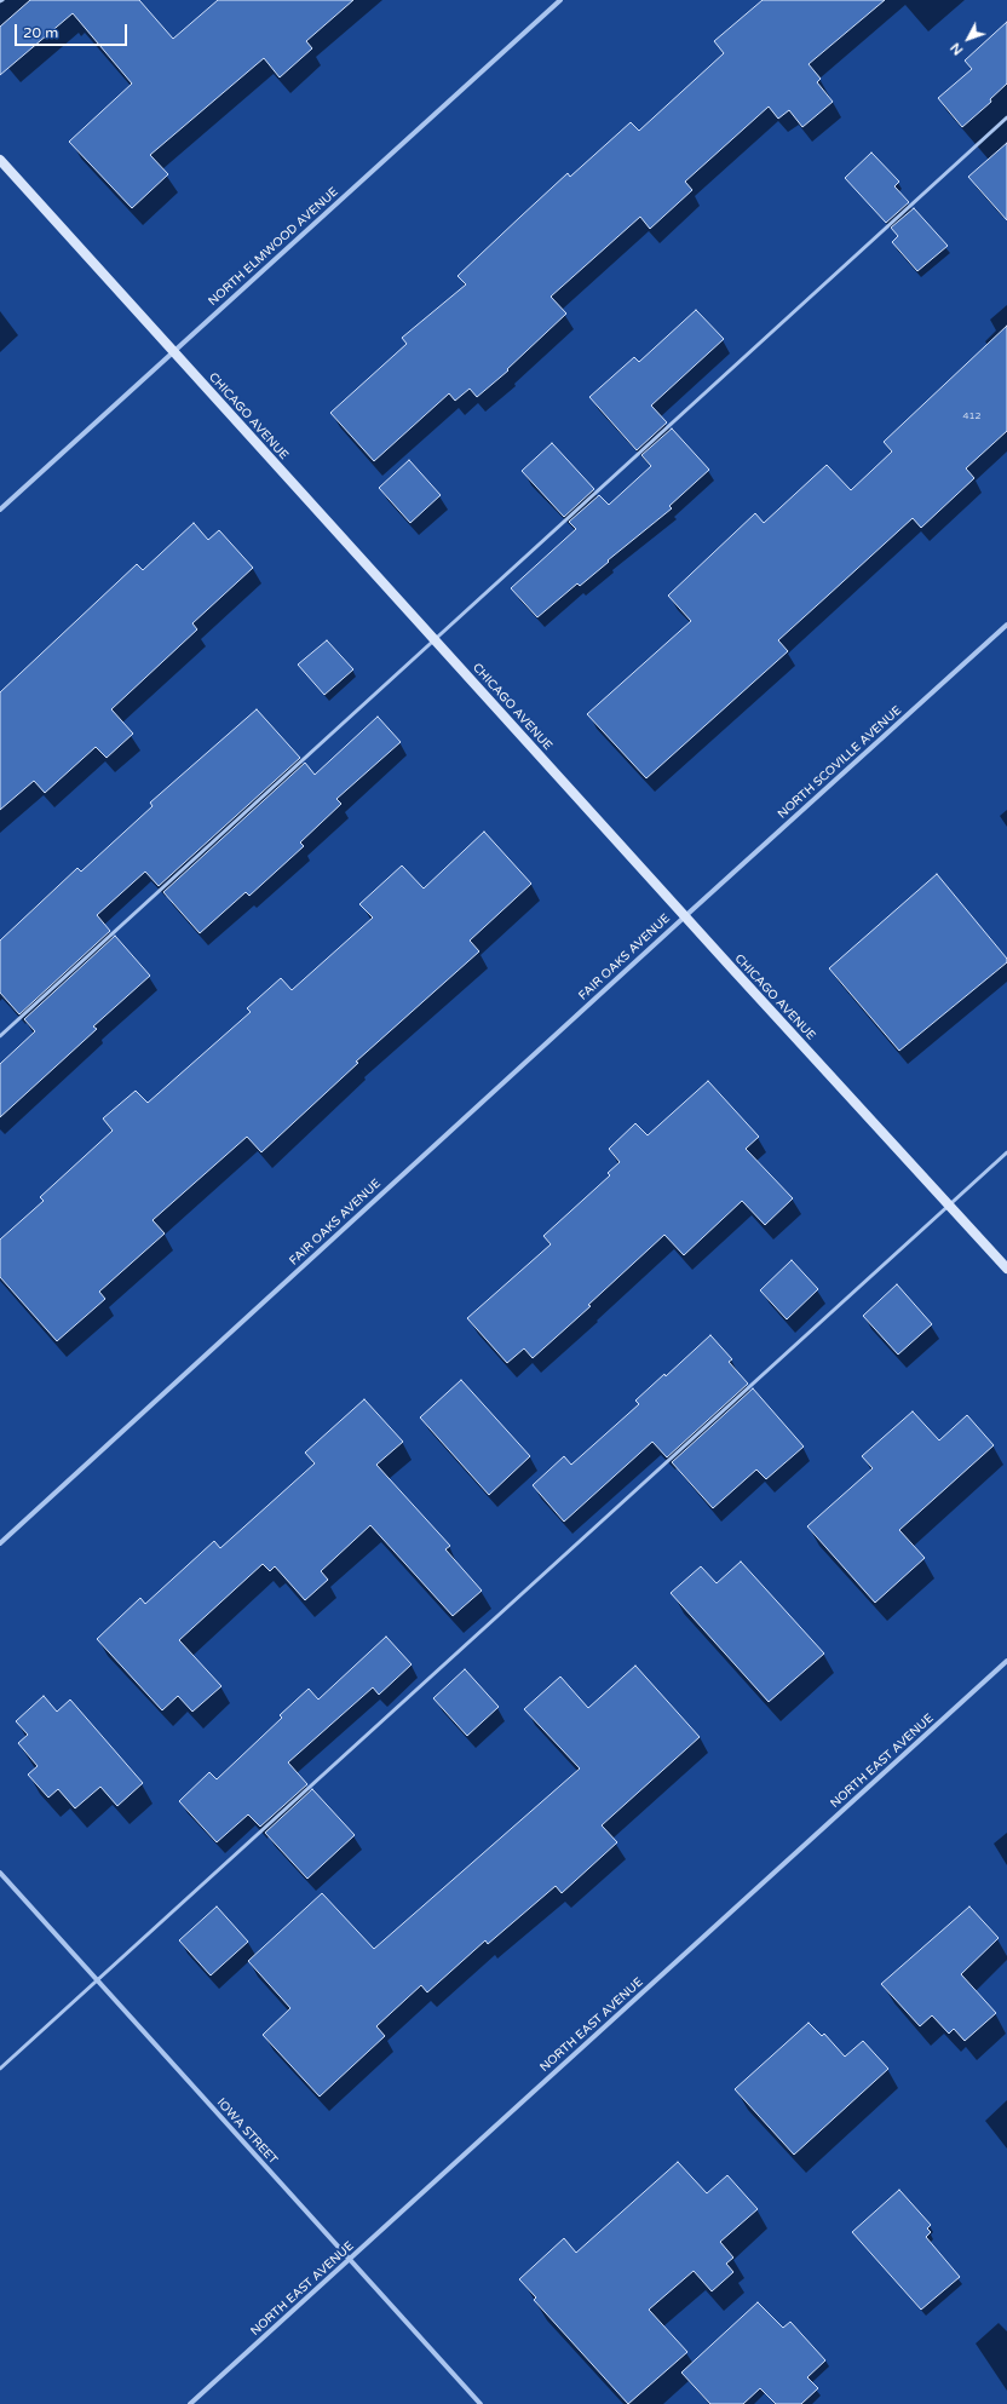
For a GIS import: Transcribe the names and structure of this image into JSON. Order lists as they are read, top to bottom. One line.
{"streets":{"main road":["CHICAGO AVENUE"],"street":["NORTH ELMWOOD AVENUE","NORTH SCOVILLE AVENUE","FAIR OAKS AVENUE","NORTH EAST AVENUE","IOWA STREET"]},"crossings":[["NORTH ELMWOOD AVENUE","CHICAGO AVENUE"],["CHICAGO AVENUE","NORTH SCOVILLE AVENUE"],["CHICAGO AVENUE","FAIR OAKS AVENUE"],["NORTH SCOVILLE AVENUE","FAIR OAKS AVENUE"],["NORTH EAST AVENUE","IOWA STREET"]],"house_numbers":["412"],"scale_bar":"20 m","north":"bottom left"}
